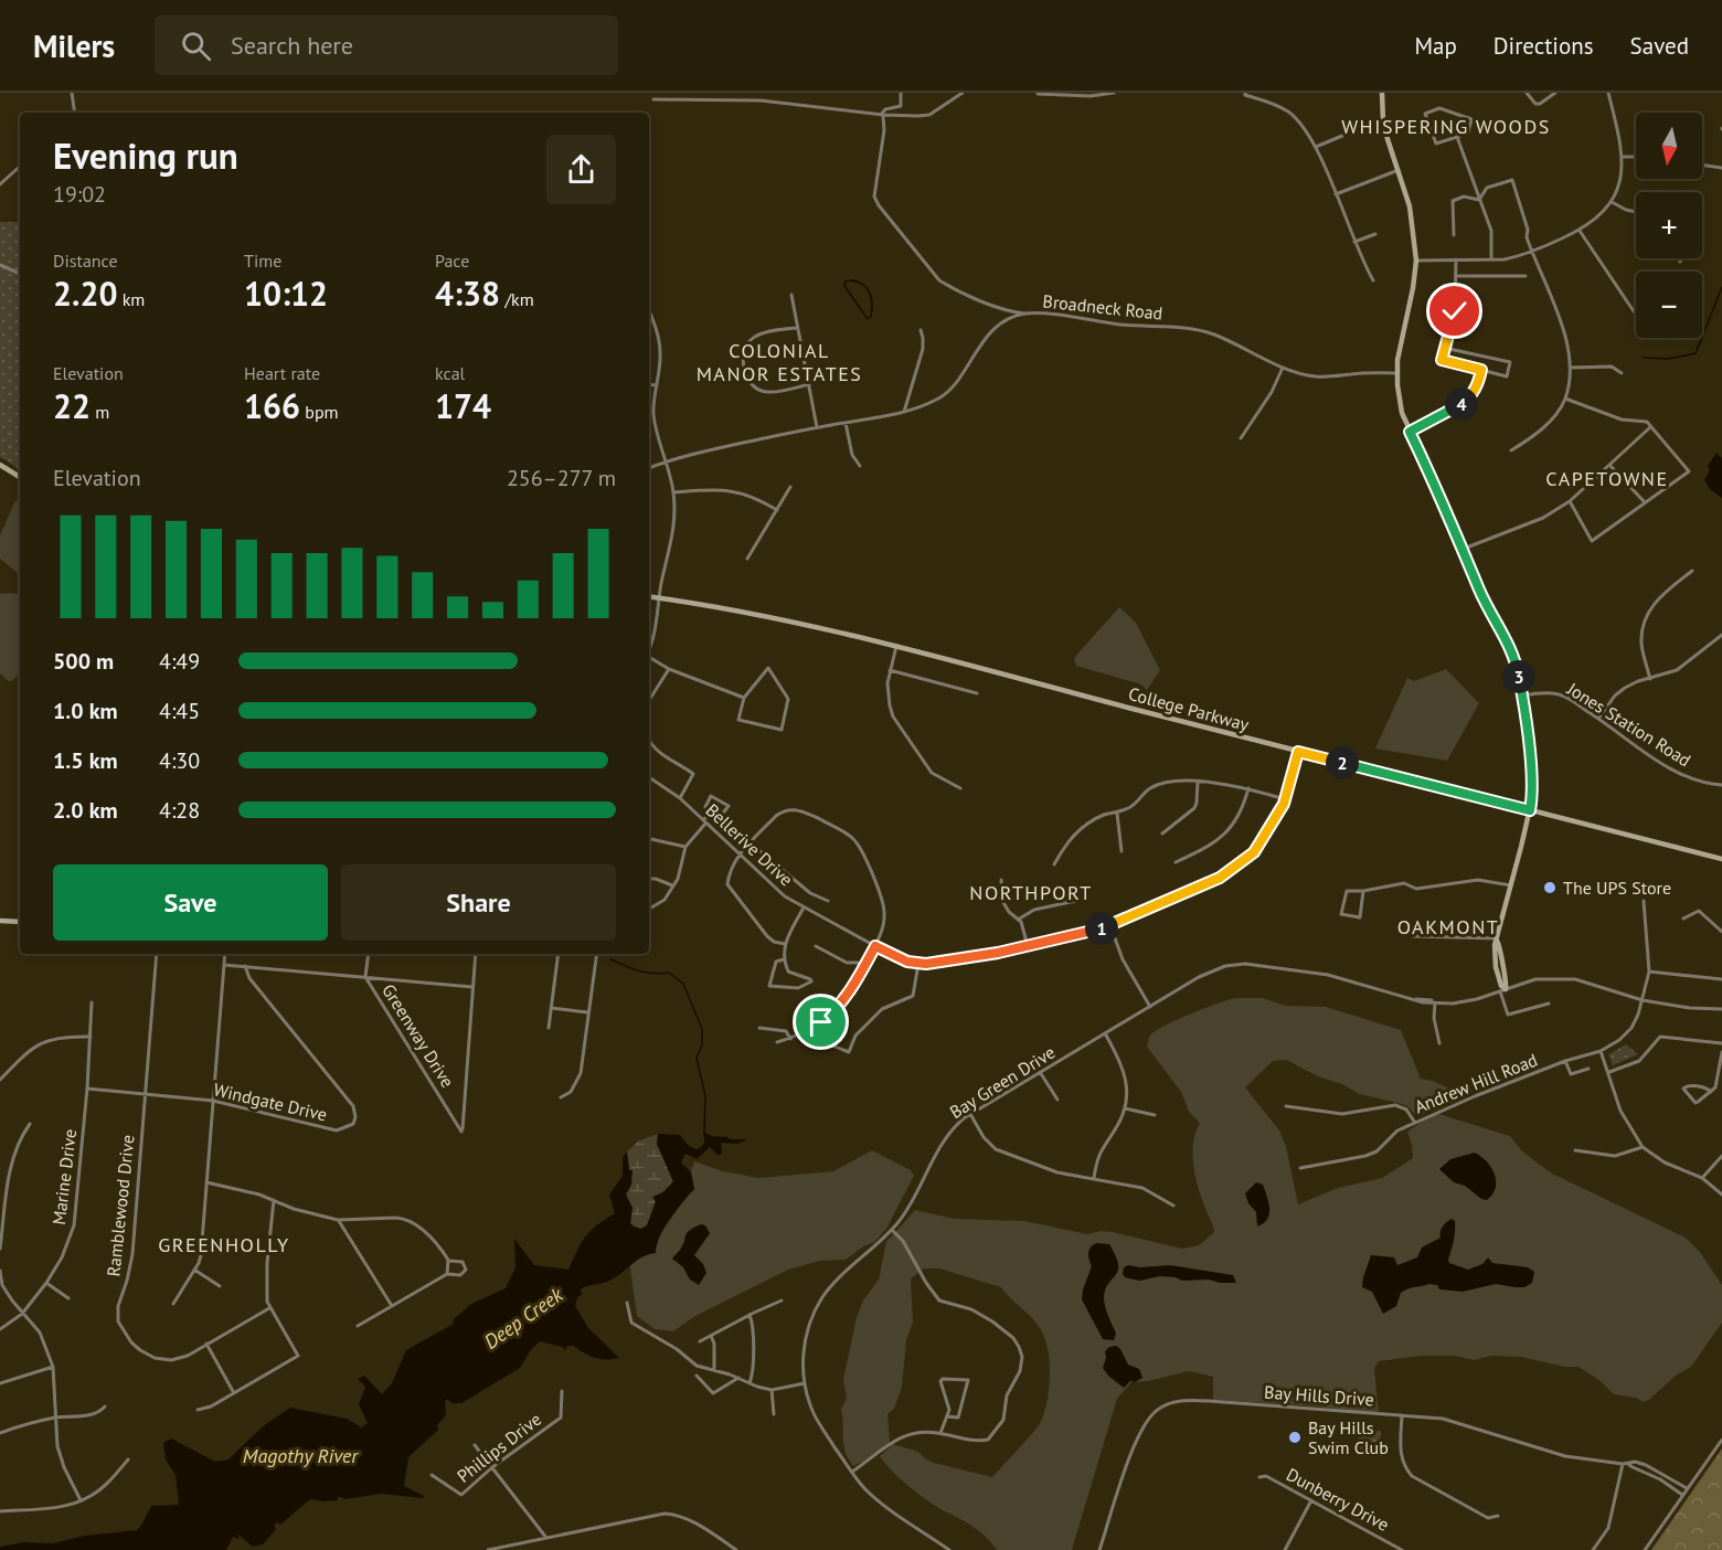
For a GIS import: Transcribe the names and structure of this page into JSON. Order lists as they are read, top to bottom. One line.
{"streets":{"main road":["College Parkway"],"street":["Broadneck Road","Jones Station Road","Bellerive Drive","Greenway Drive","Bay Green Drive","Andrew Hill Road","Windgate Drive","Marine Drive","Ramblewood Drive","Bay Hills Drive","Phillips Drive","Dunberry Drive"]},"crossings":[["College Parkway","Bellerive Drive"],["Bay Green Drive","Andrew Hill Road"],["Windgate Drive","Marine Drive"],["Windgate Drive","Ramblewood Drive"]],"districts":["WHISPERING WOODS","COLONIAL MANOR ESTATES","CAPETOWNE","NORTHPORT","OAKMONT","GREENHOLLY"],"water":["Deep Creek","Magothy River"],"places":["The UPS Store","Bay Hills Swim Club"],"north":"bottom","page":{"header":"Milers","search":"Search here","nav":["Map","Directions","Saved"],"map_buttons":["+","−"],"heading":["Evening run","19:02"],"stats":[["Distance","2.20 km"],["Time","10:12"],["Pace","4:38 /km"],["Elevation","22 m"],["Heart rate","166 bpm"],["kcal","174"]],"pins":["4","3","2","1"],"chart":["Elevation","256–277 m"],"list":[{"name":"500 m","note":"4:49"},{"name":"1.0 km","note":"4:45"},{"name":"1.5 km","note":"4:30"},{"name":"2.0 km","note":"4:28"}],"buttons":["Save","Share"]}}
